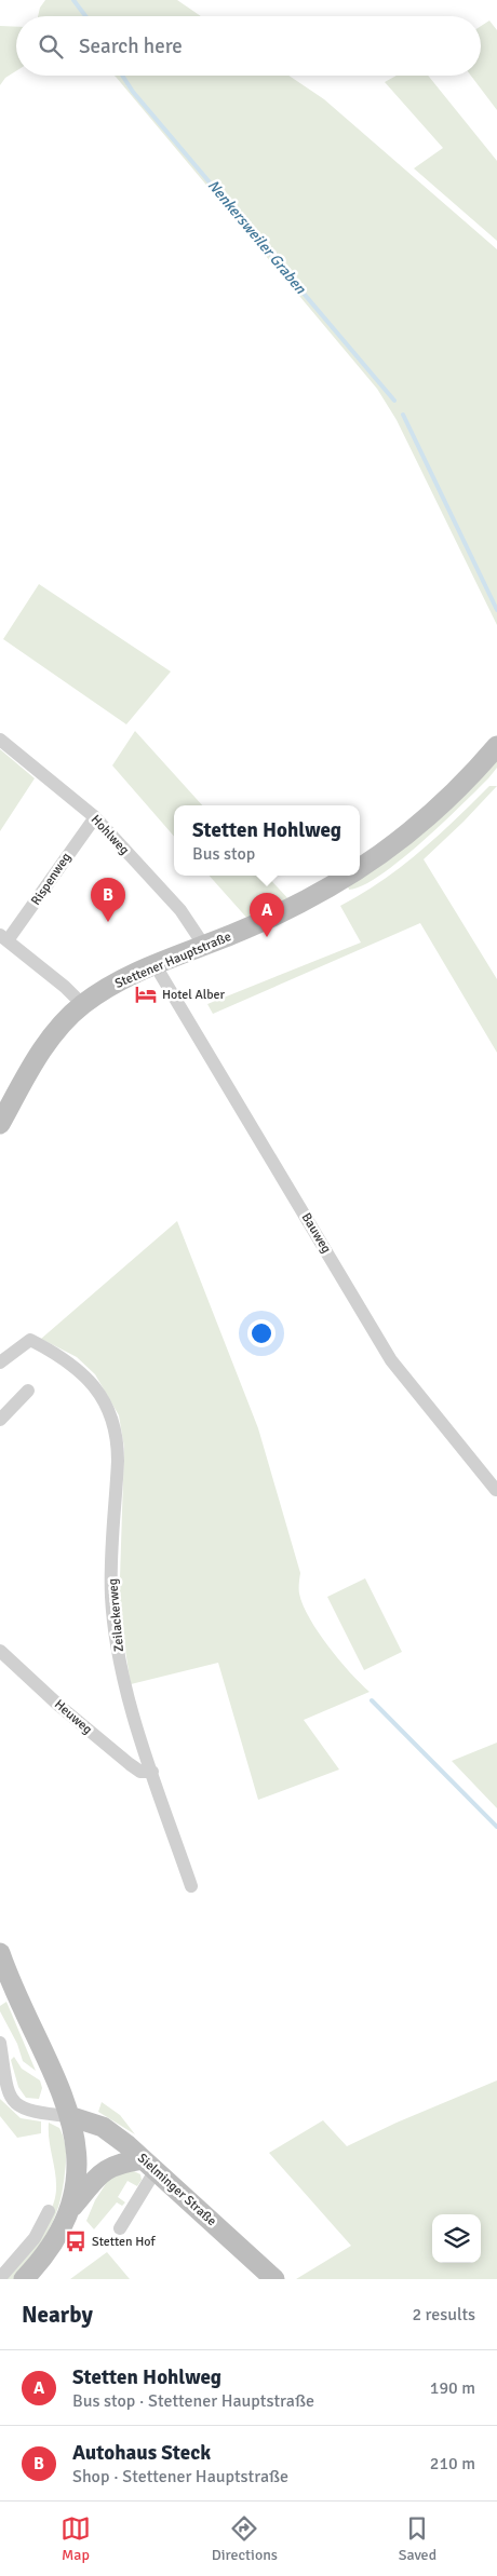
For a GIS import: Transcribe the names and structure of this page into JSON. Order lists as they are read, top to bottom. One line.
{"streets":{"street":["Hohlweg","Rispenweg","Stettener Hauptstraße","Bauweg","Zeilackerweg","Heuweg","Sielminger Straße"]},"crossings":[["Hohlweg","Rispenweg"],["Hohlweg","Stettener Hauptstraße"],["Stettener Hauptstraße","Bauweg"],["Zeilackerweg","Heuweg"]],"water":["Nenkersweiler Graben"],"places":{"hotel":["Hotel Alber"],"bus stop":["Stetten Hof"]},"page":{"search":"Search here","popup":["Stetten Hohlweg","Bus stop"],"pins":["B","A"],"heading":["Nearby","2 results"],"list":[{"mark":"A","name":"Stetten Hohlweg","note":"Bus stop · Stettener Hauptstraße","value":"190 m"},{"mark":"B","name":"Autohaus Steck","note":"Shop · Stettener Hauptstraße","value":"210 m"}],"nav":["Map","Directions","Saved"]}}
